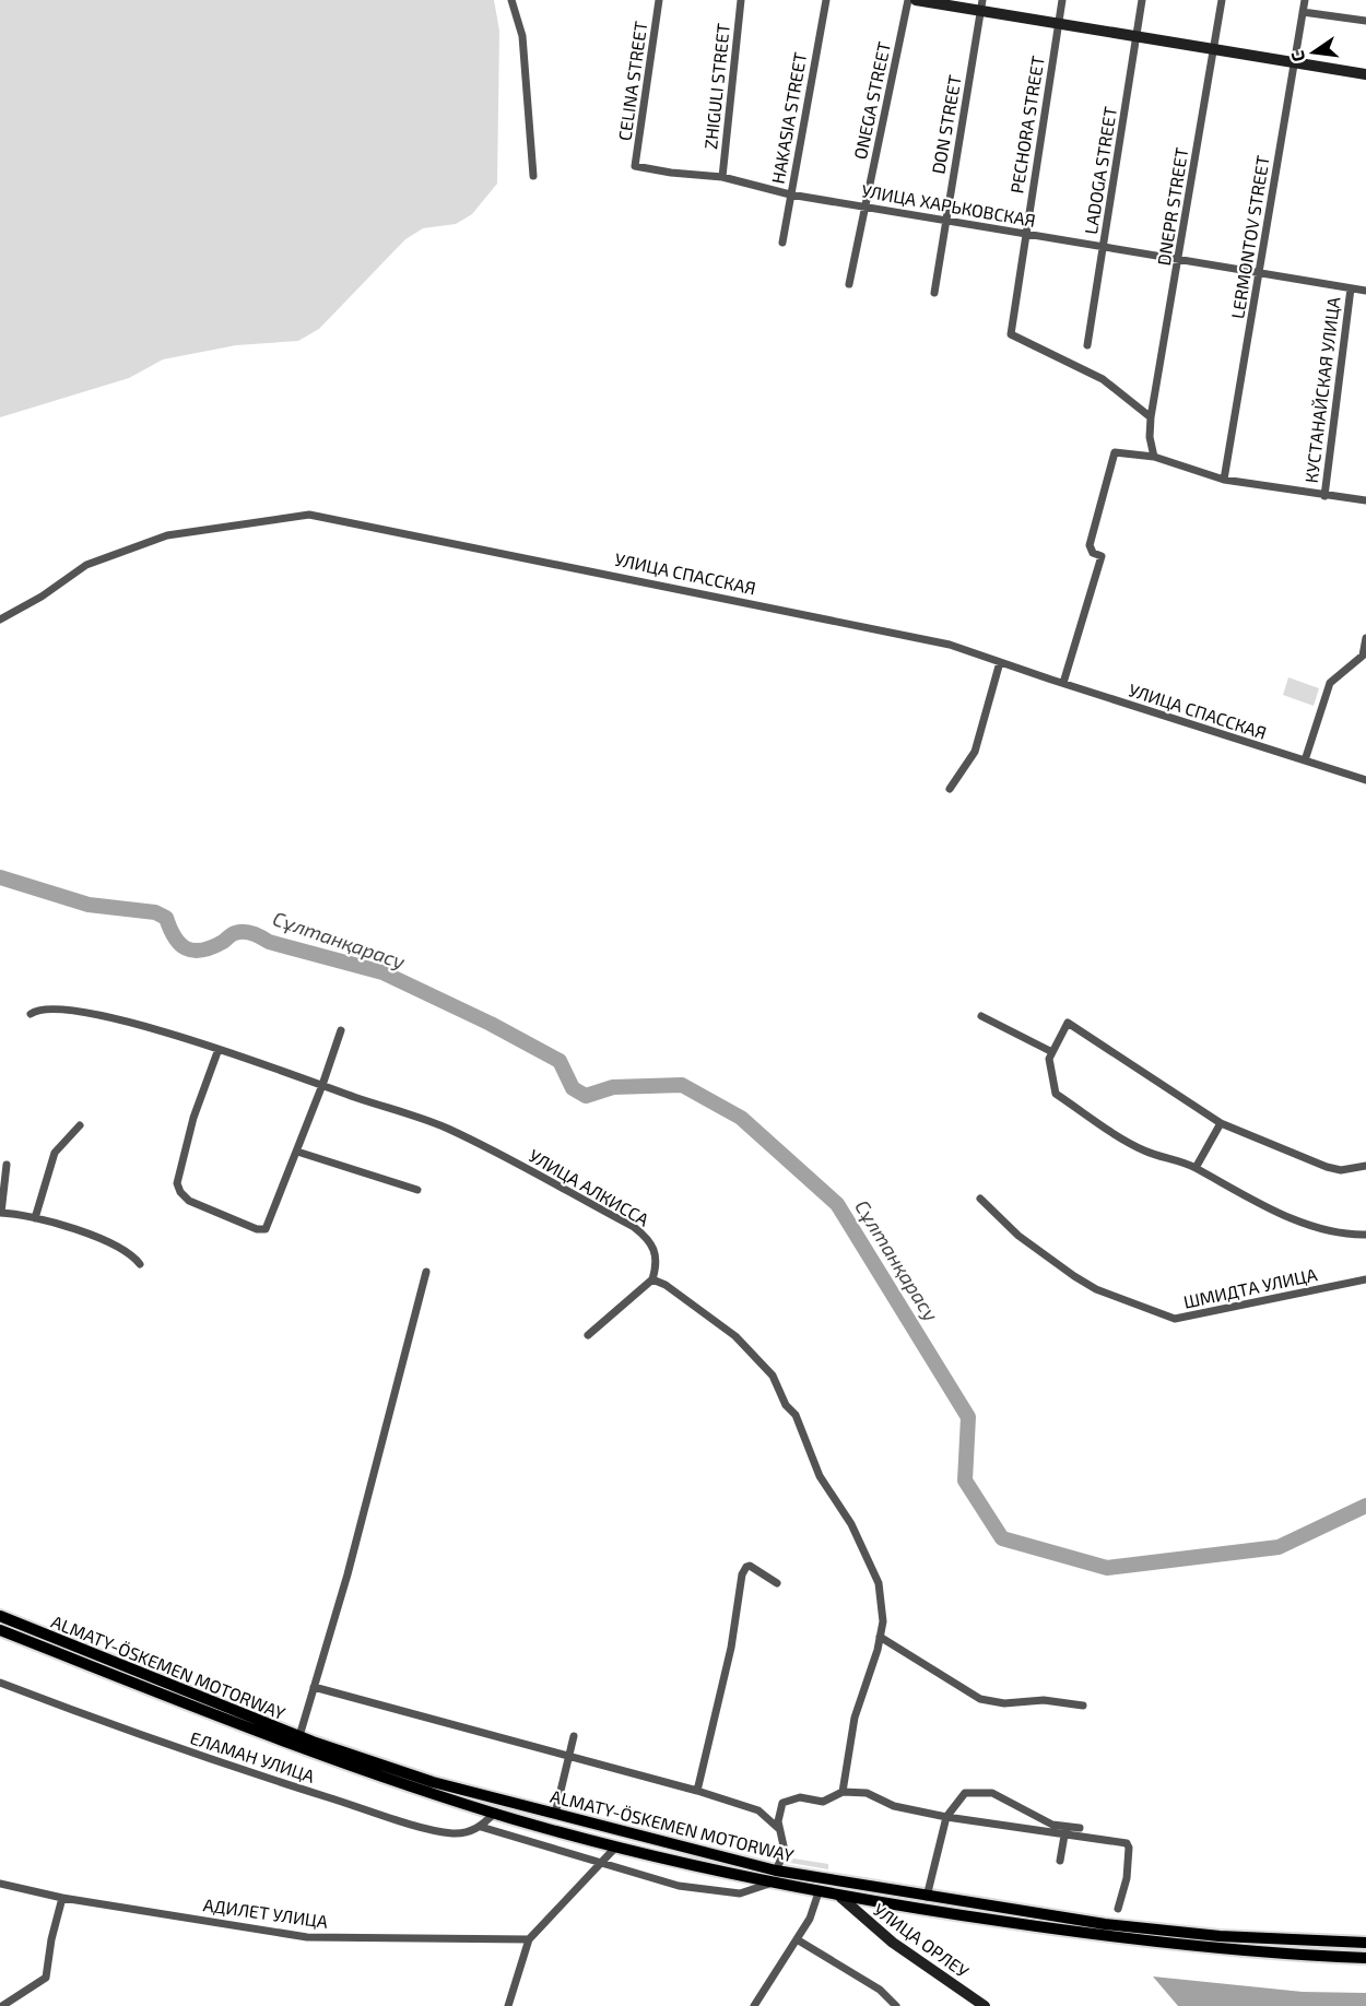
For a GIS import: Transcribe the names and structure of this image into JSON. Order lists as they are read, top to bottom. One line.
{"streets":{"main road":["ALMATY-ÖSKEMEN MOTORWAY"],"street":["CELINA STREET","ZHIGULI STREET","ONEGA STREET","HAKASIA STREET","DON STREET","PECHORA STREET","LADOGA STREET","УЛИЦА ХАРЬКОВСКАЯ","DNEPR STREET","LERMONTOV STREET","КУСТАНАЙСКАЯ УЛИЦА","УЛИЦА СПАССКАЯ","УЛИЦА АЛКИССА","ШМИДТА УЛИЦА","ЕЛАМАН УЛИЦА","АДИЛЕТ УЛИЦА","УЛИЦА ОРЛЕУ"]},"crossings":[["CELINA STREET","УЛИЦА ХАРЬКОВСКАЯ"],["ZHIGULI STREET","УЛИЦА ХАРЬКОВСКАЯ"],["ONEGA STREET","УЛИЦА ХАРЬКОВСКАЯ"],["HAKASIA STREET","УЛИЦА ХАРЬКОВСКАЯ"],["DON STREET","УЛИЦА ХАРЬКОВСКАЯ"],["PECHORA STREET","УЛИЦА ХАРЬКОВСКАЯ"],["PECHORA STREET","DNEPR STREET"],["LADOGA STREET","УЛИЦА ХАРЬКОВСКАЯ"],["УЛИЦА ХАРЬКОВСКАЯ","DNEPR STREET"],["УЛИЦА ХАРЬКОВСКАЯ","LERMONTOV STREET"],["УЛИЦА ХАРЬКОВСКАЯ","КУСТАНАЙСКАЯ УЛИЦА"],["ALMATY-ÖSKEMEN MOTORWAY","УЛИЦА ОРЛЕУ"]],"water":["Сұлтанқарасу"],"north":"left"}
